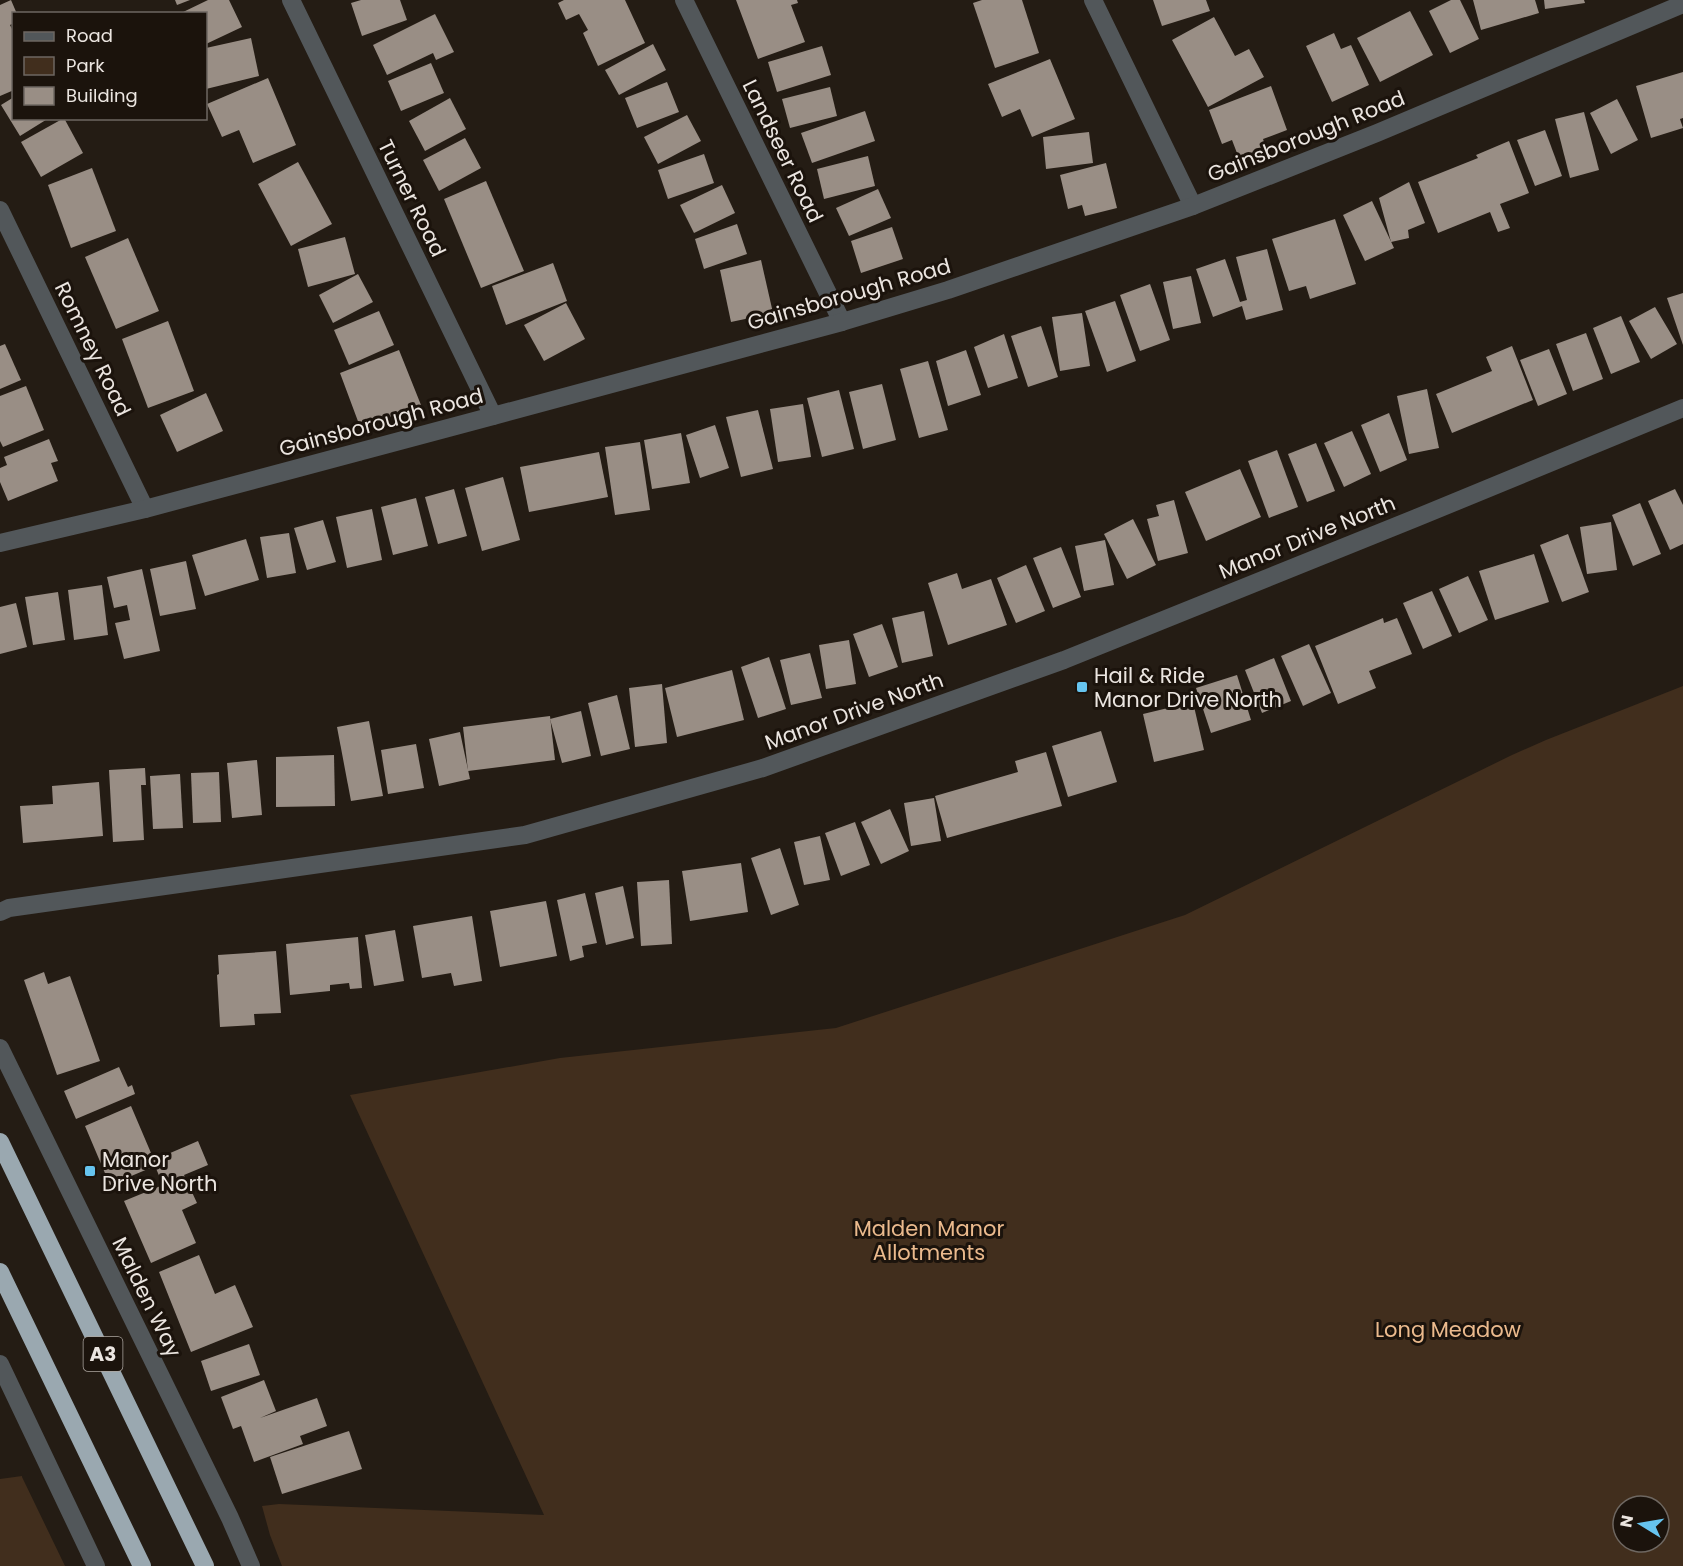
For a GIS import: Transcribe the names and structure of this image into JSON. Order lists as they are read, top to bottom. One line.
{"streets":{"highway":["A3"],"street":["Gainsborough Road","Landseer Road","Turner Road","Romney Road","Manor Drive North","Malden Way"]},"crossings":[["Gainsborough Road","Landseer Road"],["Gainsborough Road","Turner Road"],["Gainsborough Road","Romney Road"]],"parks":["Malden Manor Allotments","Long Meadow"],"places":{"transit":["Hail & Ride Manor Drive North","Manor Drive North"]},"legend":["Road","Park","Building"],"north":"left"}
